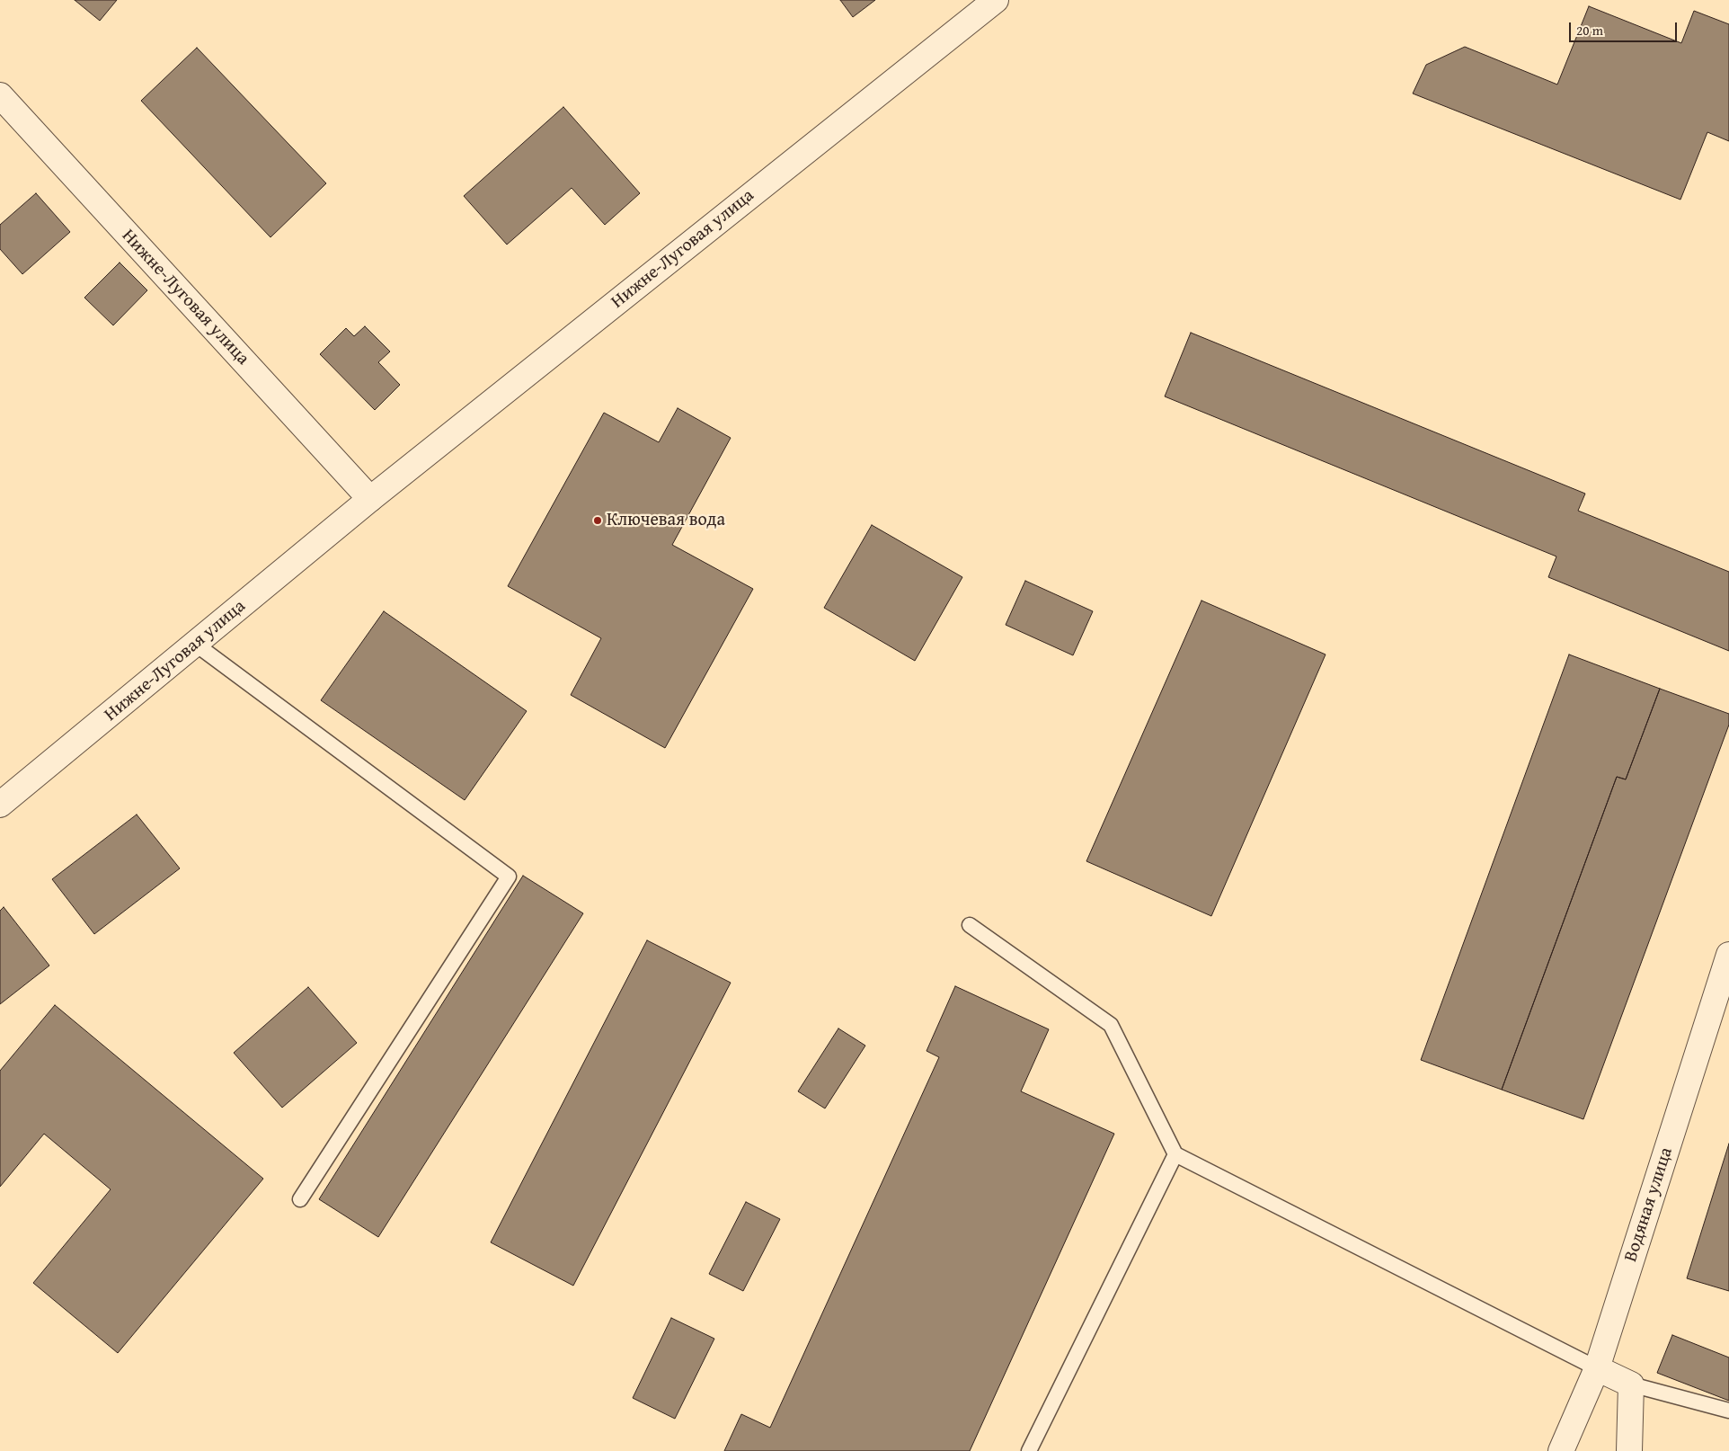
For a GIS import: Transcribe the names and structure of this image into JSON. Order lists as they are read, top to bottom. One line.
{"streets":{"street":["Нижне-Луговая улица","Водяная улица"]},"places":["Ключевая вода"],"scale_bar":"20 m"}
